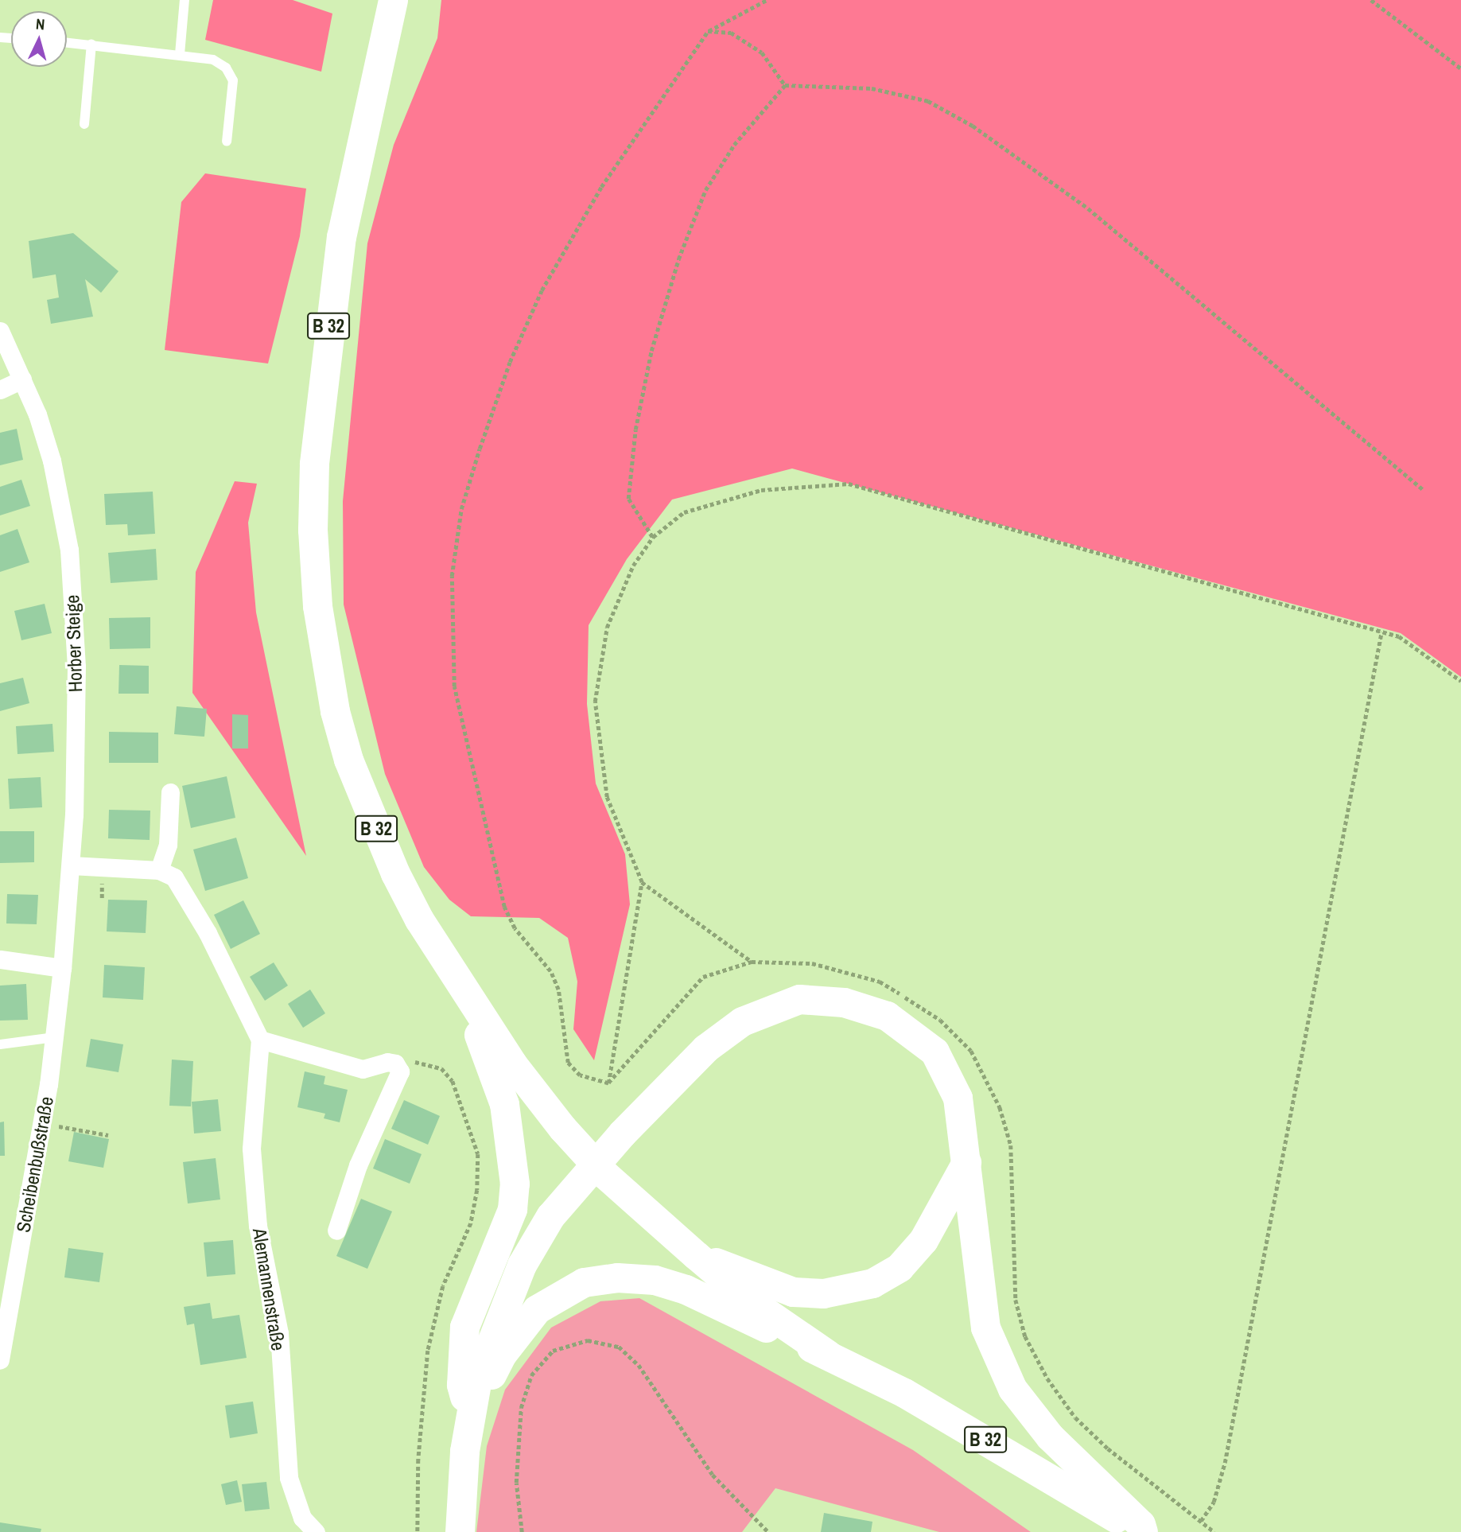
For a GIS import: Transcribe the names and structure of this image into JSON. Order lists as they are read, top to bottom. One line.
{"streets":{"main road":["B 32"],"street":["Horber Steige","Scheibenbußstraße","Alemannenstraße"]},"crossings":[["Horber Steige","Scheibenbußstraße"]],"north":"top"}
